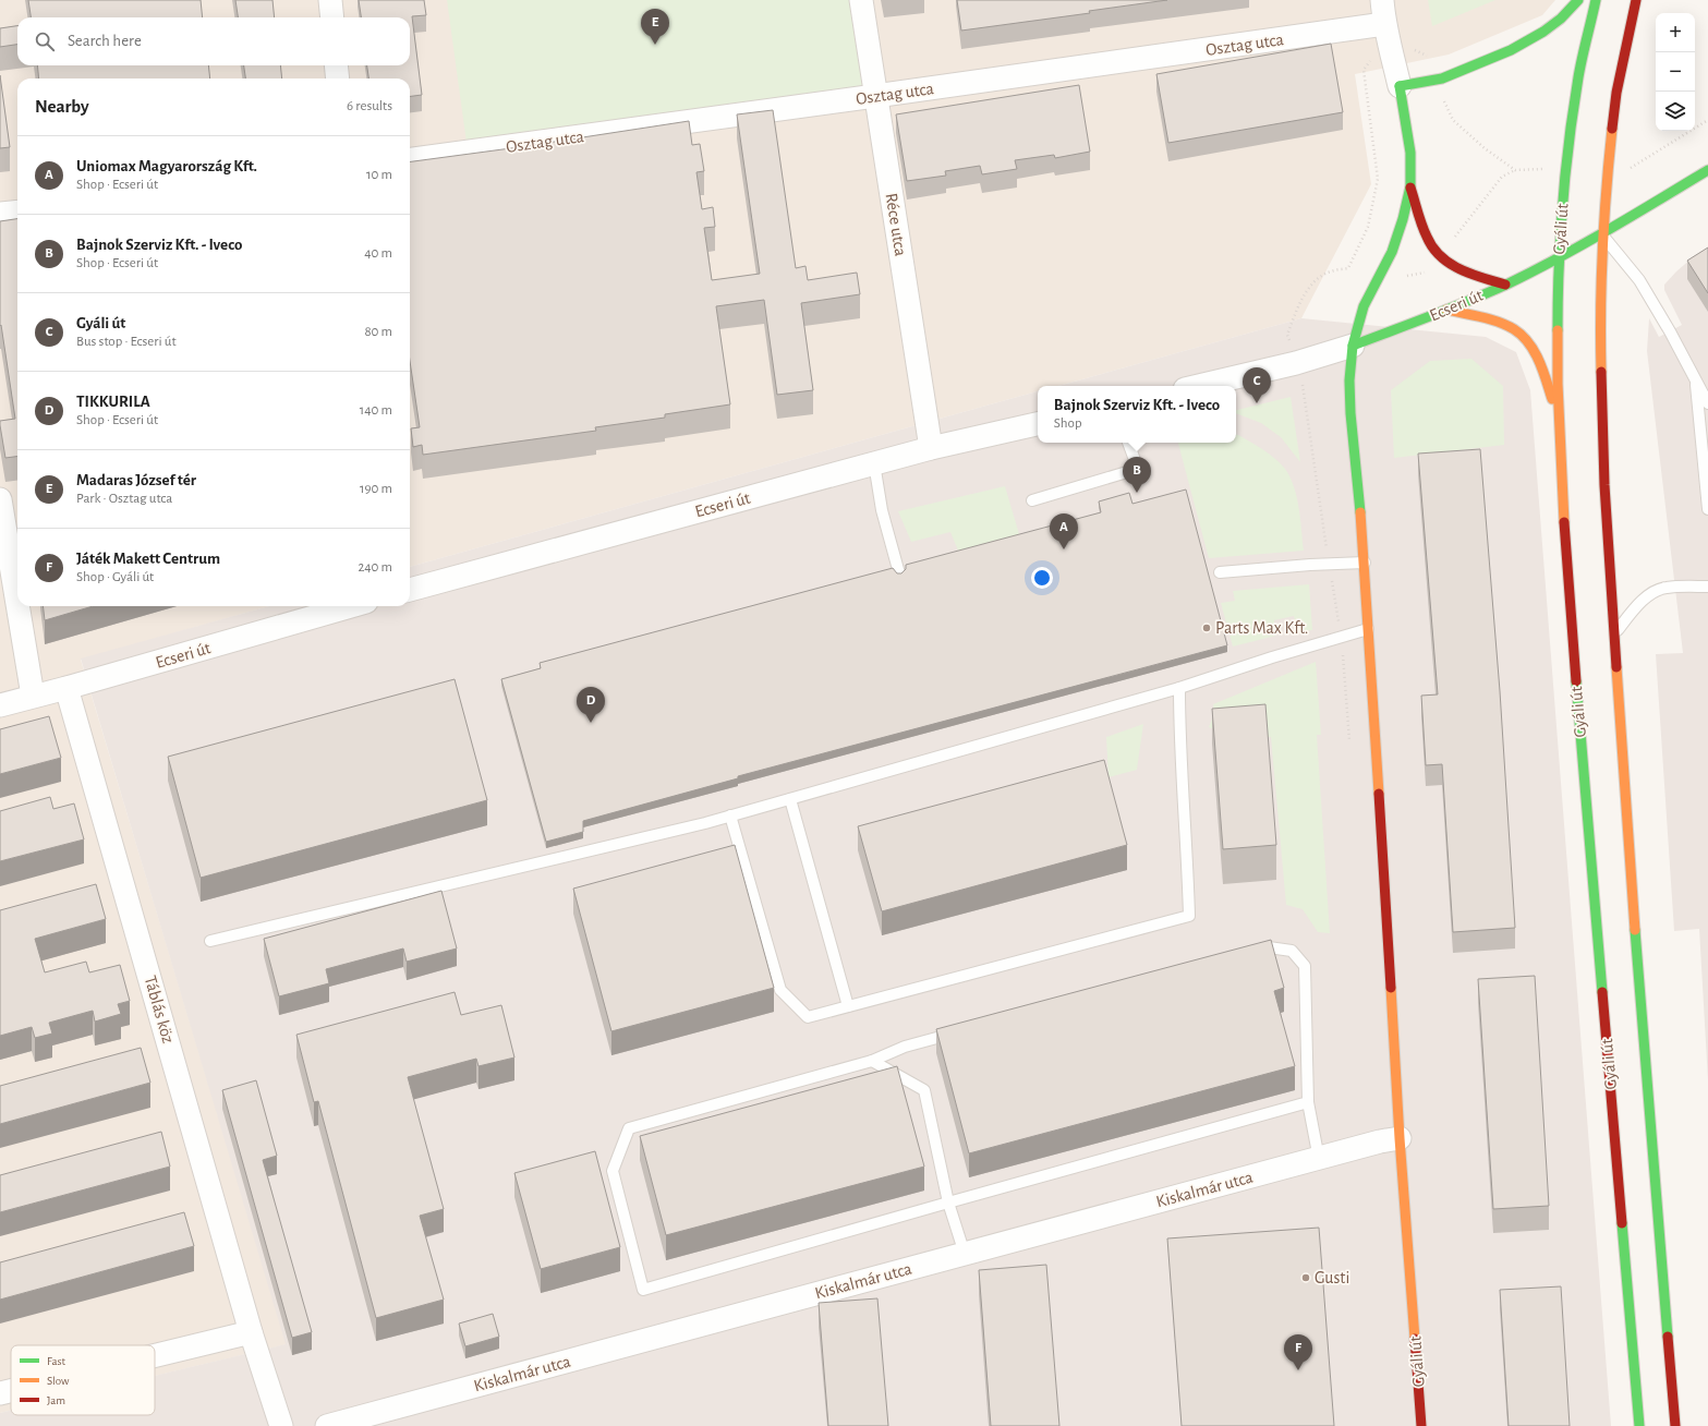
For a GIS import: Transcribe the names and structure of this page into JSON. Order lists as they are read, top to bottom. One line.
{"streets":{"main road":["Gyáli út","Ecseri út"],"street":["Osztag utca","Réce utca","Táblás köz","Kiskalmár utca"]},"crossings":[["Osztag utca","Réce utca"],["Osztag utca","Gyáli út"],["Réce utca","Ecseri út"],["Gyáli út","Ecseri út"],["Gyáli út","Kiskalmár utca"],["Ecseri út","Táblás köz"]],"places":["Parts Max Kft.","Gusti"],"legend":["Fast","Slow","Jam"],"page":{"pins":["E","C","B","A","D","F"],"map_buttons":["+","−"],"search":"Search here","heading":["Nearby","6 results"],"list":[{"mark":"A","name":"Uniomax Magyarország Kft.","note":"Shop · Ecseri út","value":"10 m"},{"mark":"B","name":"Bajnok Szerviz Kft. - Iveco","note":"Shop · Ecseri út","value":"40 m"},{"mark":"C","name":"Gyáli út","note":"Bus stop · Ecseri út","value":"80 m"},{"mark":"D","name":"TIKKURILA","note":"Shop · Ecseri út","value":"140 m"},{"mark":"E","name":"Madaras József tér","note":"Park · Osztag utca","value":"190 m"},{"mark":"F","name":"Játék Makett Centrum","note":"Shop · Gyáli út","value":"240 m"}],"popup":["Bajnok Szerviz Kft. - Iveco","Shop"]}}
